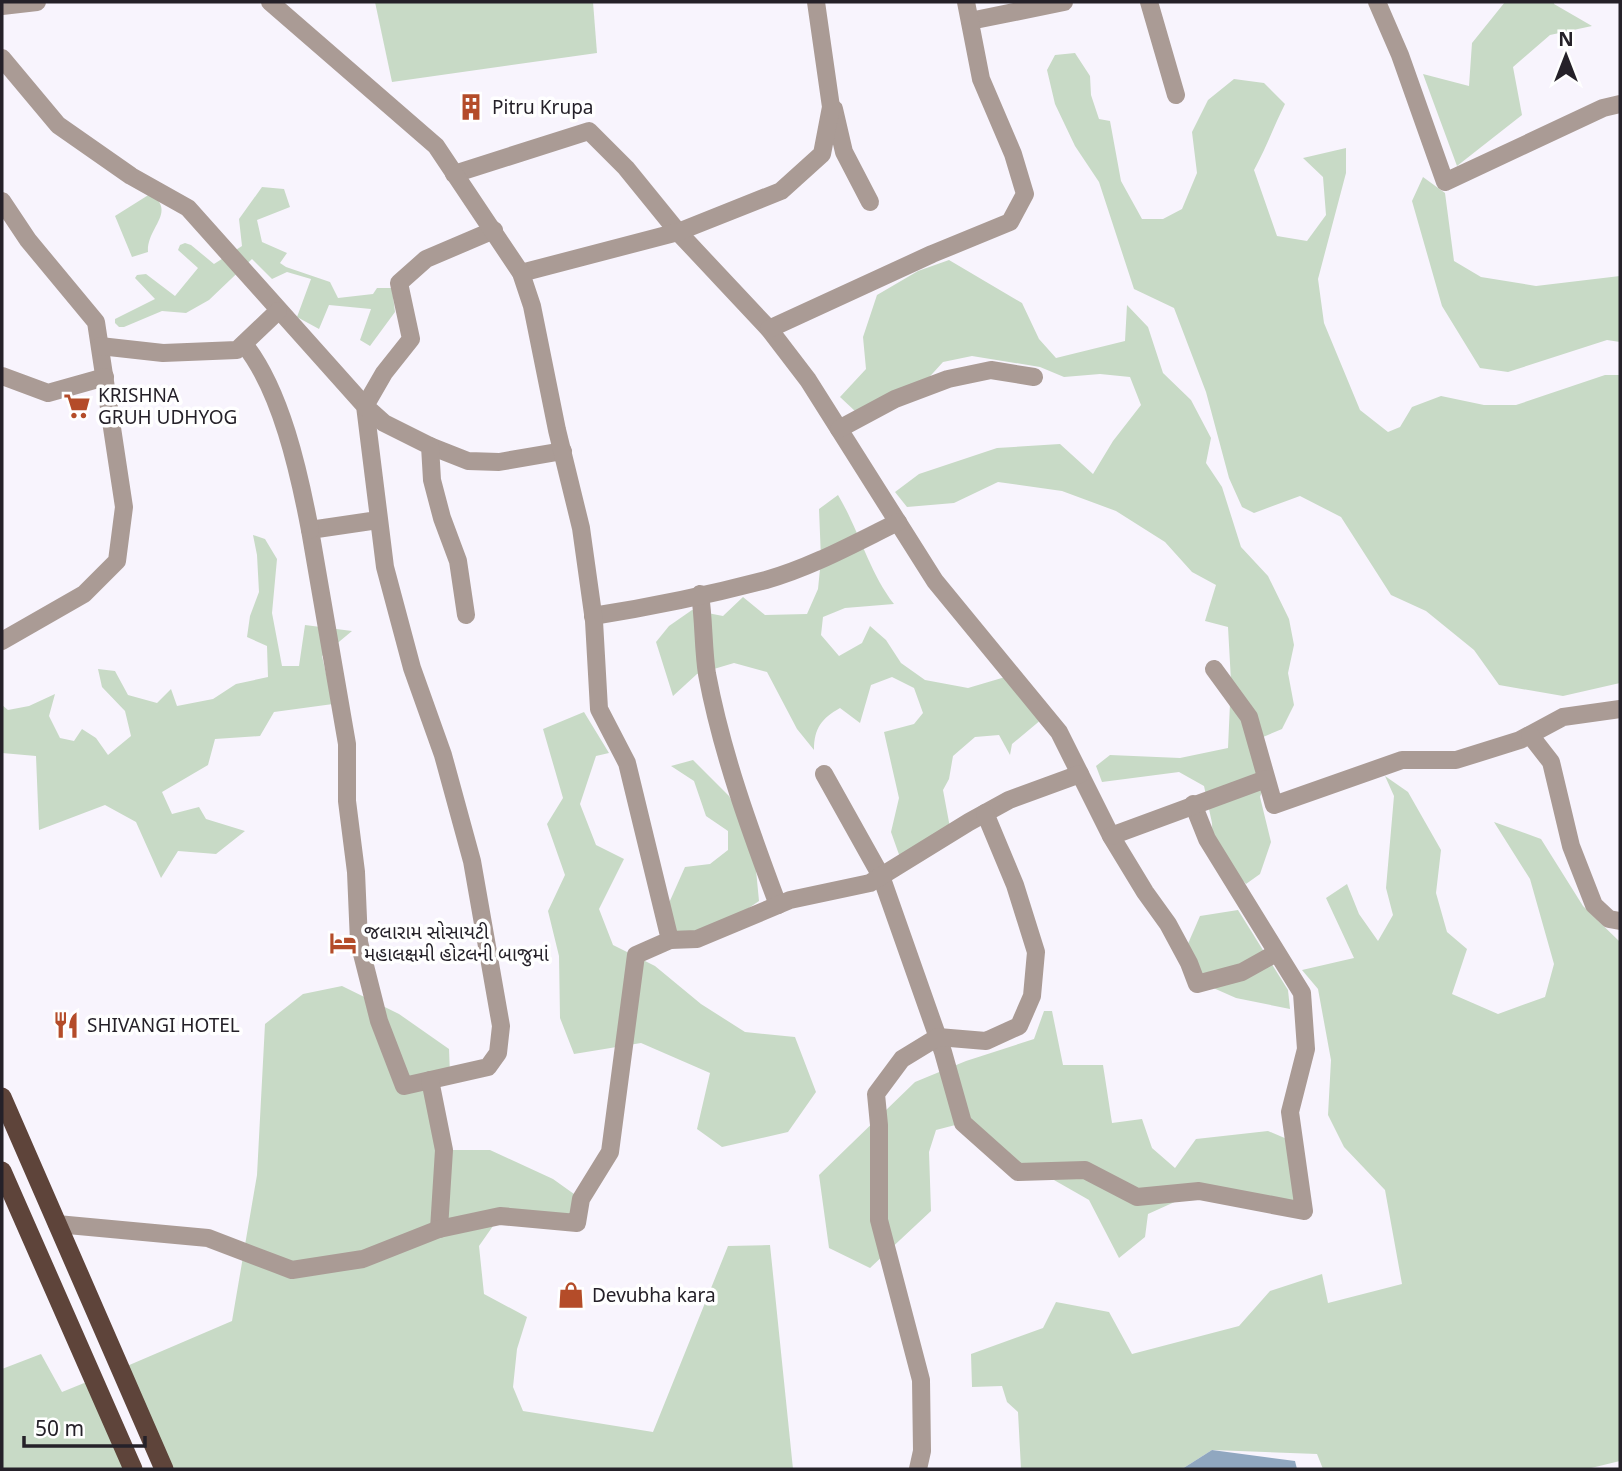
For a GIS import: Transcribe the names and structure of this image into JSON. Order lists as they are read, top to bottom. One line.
{"places":{"building":["Pitru Krupa"],"supermarket":["KRISHNA GRUH UDHYOG"],"hotel":["જલારામ સોસાયટી મહાલ‌ક્ષમી હોટલની બાજુમાં"],"restaurant":["SHIVANGI HOTEL"],"shop":["Devubha kara"]},"scale_bar":"50 m","north":"top"}
